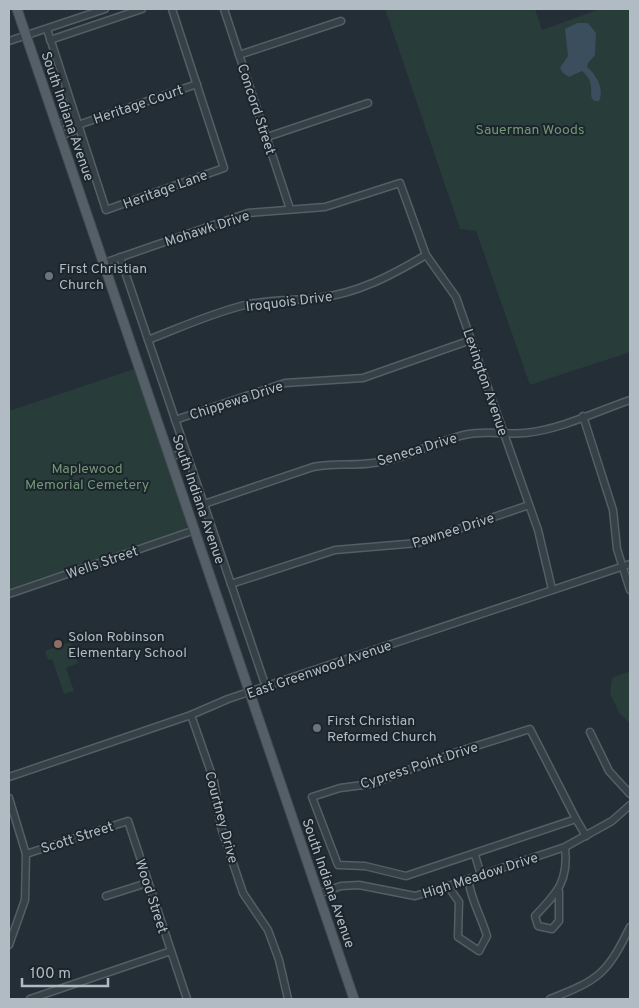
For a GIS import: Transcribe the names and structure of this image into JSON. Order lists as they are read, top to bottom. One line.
{"streets":{"main road":["South Indiana Avenue"],"street":["Heritage Court","Concord Street","Heritage Lane","Mohawk Drive","Iroquois Drive","Lexington Avenue","Chippewa Drive","Seneca Drive","Pawnee Drive","Wells Street","East Greenwood Avenue","Cypress Point Drive","Courtney Drive","Scott Street","High Meadow Drive","Wood Street"]},"crossings":[["Heritage Court","South Indiana Avenue"],["Heritage Court","Heritage Lane"],["Concord Street","Mohawk Drive"],["South Indiana Avenue","Mohawk Drive"],["South Indiana Avenue","Wells Street"],["South Indiana Avenue","East Greenwood Avenue"],["South Indiana Avenue","High Meadow Drive"],["Mohawk Drive","Lexington Avenue"],["Iroquois Drive","Lexington Avenue"],["Lexington Avenue","Chippewa Drive"],["Lexington Avenue","Seneca Drive"],["Lexington Avenue","Pawnee Drive"],["Lexington Avenue","East Greenwood Avenue"],["East Greenwood Avenue","Courtney Drive"],["Scott Street","Wood Street"]],"parks":["Sauerman Woods","Maplewood Memorial Cemetery"],"places":["First Christian Church","Solon Robinson Elementary School","First Christian Reformed Church"],"scale_bar":"100 m"}
